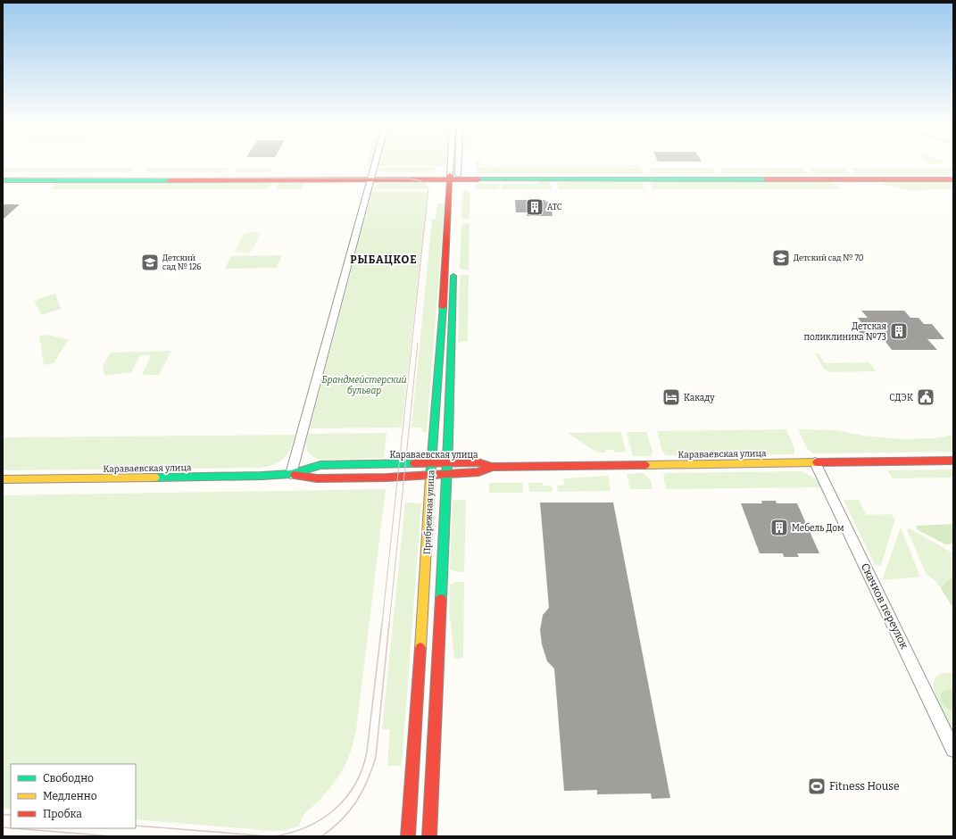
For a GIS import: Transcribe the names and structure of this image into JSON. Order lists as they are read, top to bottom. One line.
{"streets":{"main road":["Караваевская улица","Прибрежная улица"],"street":["Скачков переулок"]},"crossings":[["Караваевская улица","Прибрежная улица"],["Караваевская улица","Скачков переулок"]],"districts":["РЫБАЦКОЕ"],"parks":["Брандмейстерский бульвар"],"places":{"building":["АТС","Детская поликлиника №73","Мебель Дом"],"school or university":["Детский сад № 70","Детский сад № 126"],"hotel":["Какаду"],"public building":["СДЭК"],"sports":["Fitness House"]},"legend":["Свободно","Медленно","Пробка"]}
